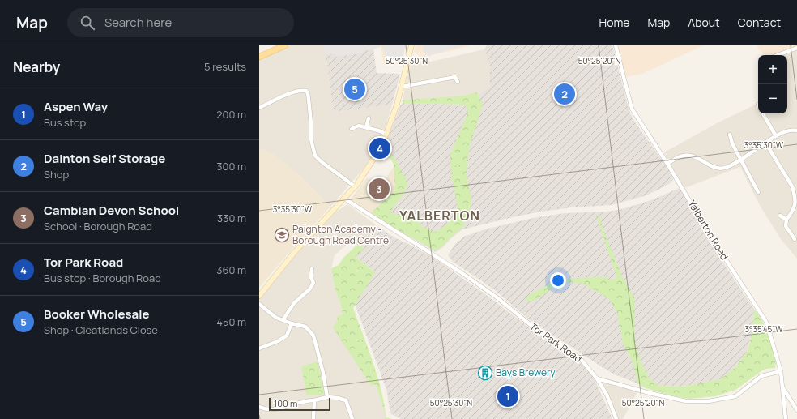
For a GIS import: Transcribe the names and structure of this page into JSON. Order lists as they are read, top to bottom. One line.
{"streets":{"street":["Yalberton Road","Tor Park Road"]},"districts":["YALBERTON"],"places":{"school or university":["Paignton Academy - Borough Road Centre"],"building":["Bays Brewery"]},"scale_bar":"100 m","page":{"header":"Map","search":"Search here","nav":["Home","Map","About","Contact"],"heading":["Nearby","5 results"],"map_buttons":["+","−"],"pins":["5","2","4","3","1"],"list":[{"mark":"1","name":"Aspen Way","note":"Bus stop","value":"200 m"},{"mark":"2","name":"Dainton Self Storage","note":"Shop","value":"300 m"},{"mark":"3","name":"Cambian Devon School","note":"School · Borough Road","value":"330 m"},{"mark":"4","name":"Tor Park Road","note":"Bus stop · Borough Road","value":"360 m"},{"mark":"5","name":"Booker Wholesale","note":"Shop · Cleatlands Close","value":"450 m"}],"scale":"100 m"},"coordinates":["50°25'30\"N","50°25'20\"N","3°35'30\"W","3°35'45\"W"]}
